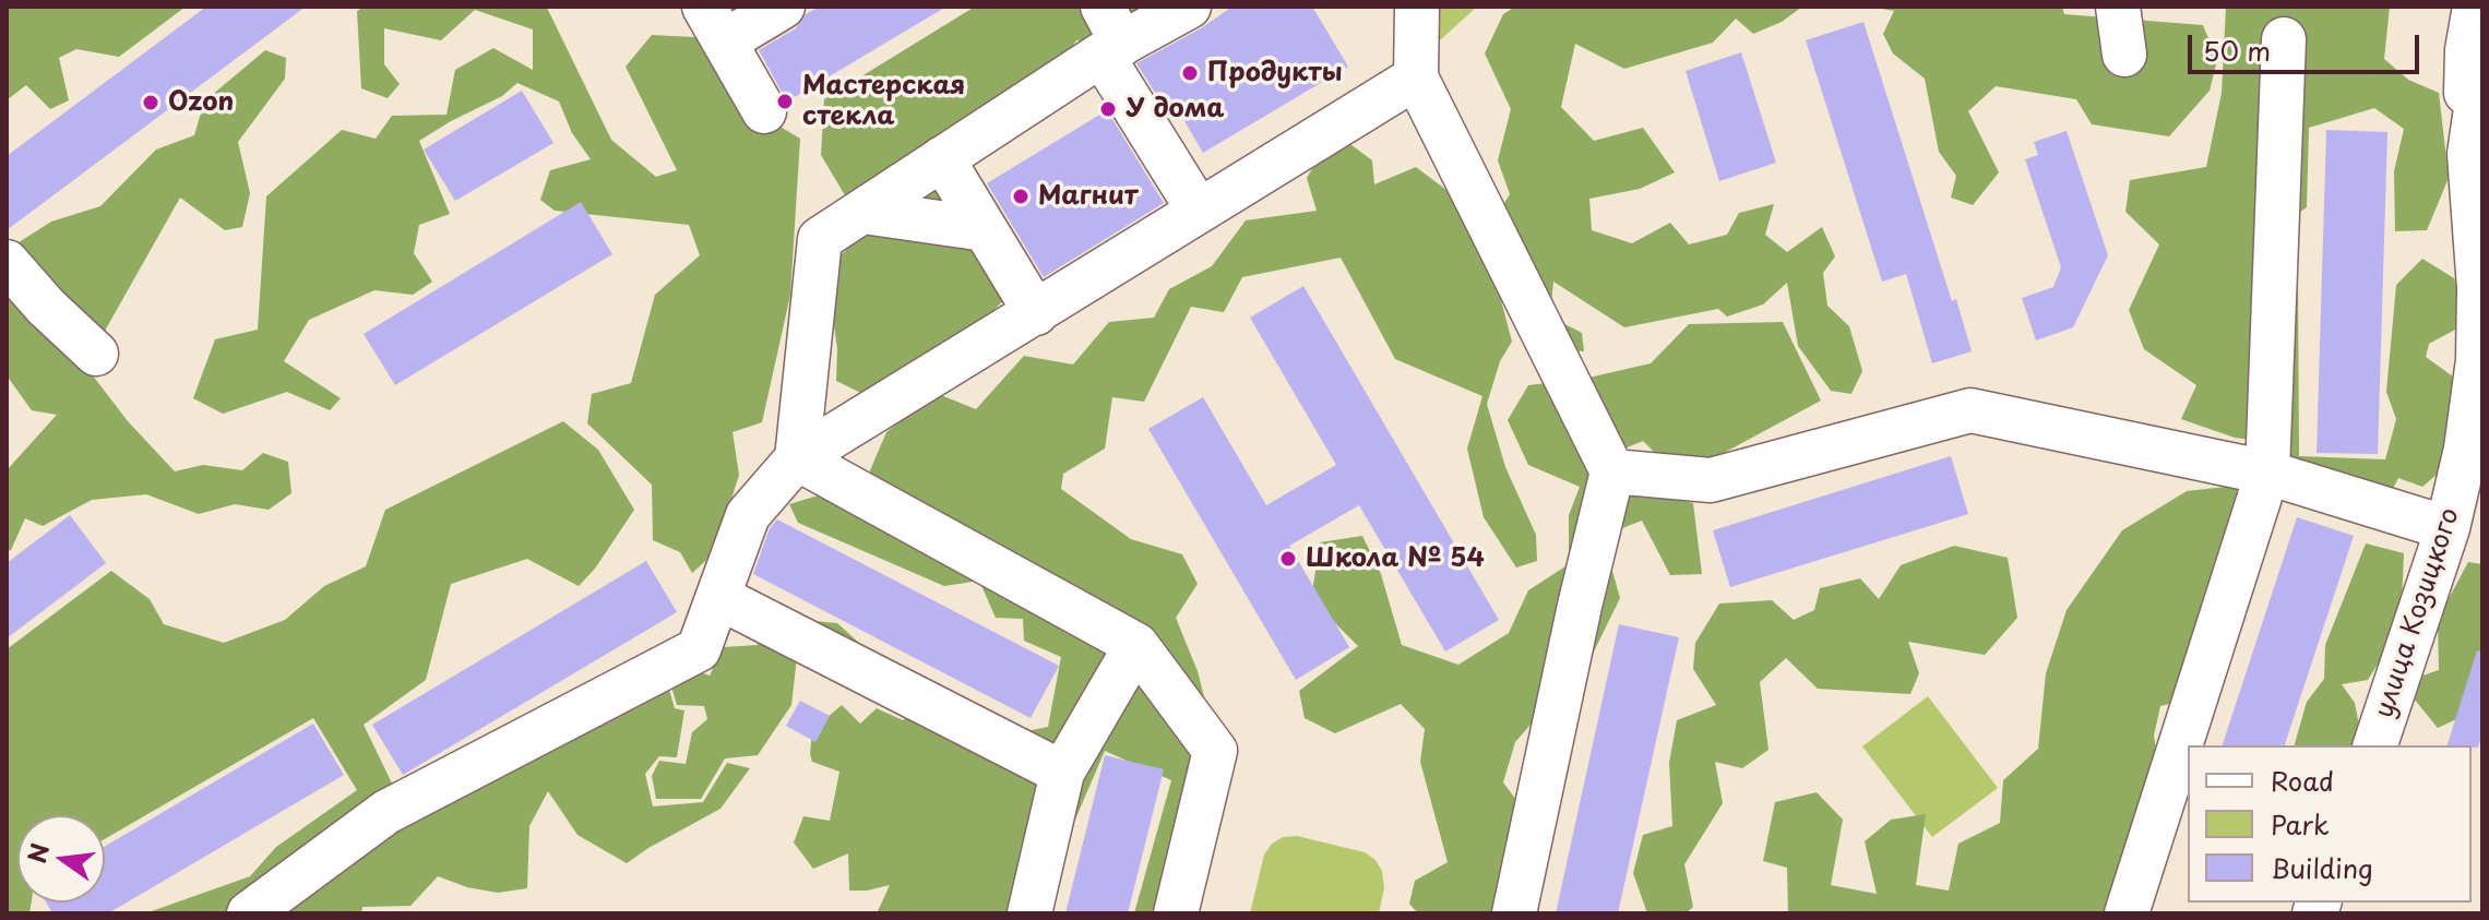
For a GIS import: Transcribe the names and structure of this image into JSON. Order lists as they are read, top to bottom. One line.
{"streets":{"street":["улица Козицкого"]},"places":["Продукты","Мастерская стекла","Ozon","У дома","Магнит","Школа № 54"],"legend":["Road","Park","Building"],"scale_bar":"50 m","north":"left"}
